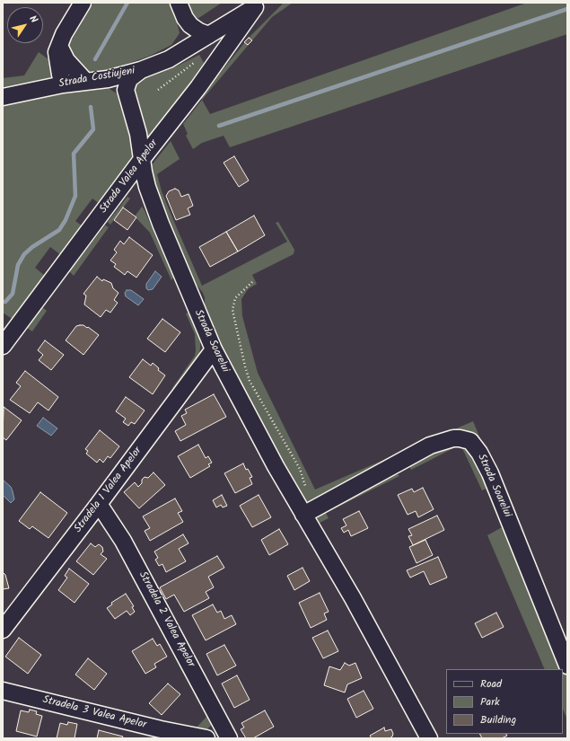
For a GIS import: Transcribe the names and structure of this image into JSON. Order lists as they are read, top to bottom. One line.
{"streets":{"street":["Strada Costiujeni","Strada Valea Apelor","Strada Soarelui","Stradela 1 Valea Apelor","Stradela 2 Valea Apelor","Stradela 3 Valea Apelor"]},"crossings":[["Strada Costiujeni","Strada Valea Apelor"],["Strada Valea Apelor","Strada Soarelui"],["Strada Soarelui","Stradela 1 Valea Apelor"],["Stradela 1 Valea Apelor","Stradela 2 Valea Apelor"]],"legend":["Road","Park","Building"],"north":"top right"}
